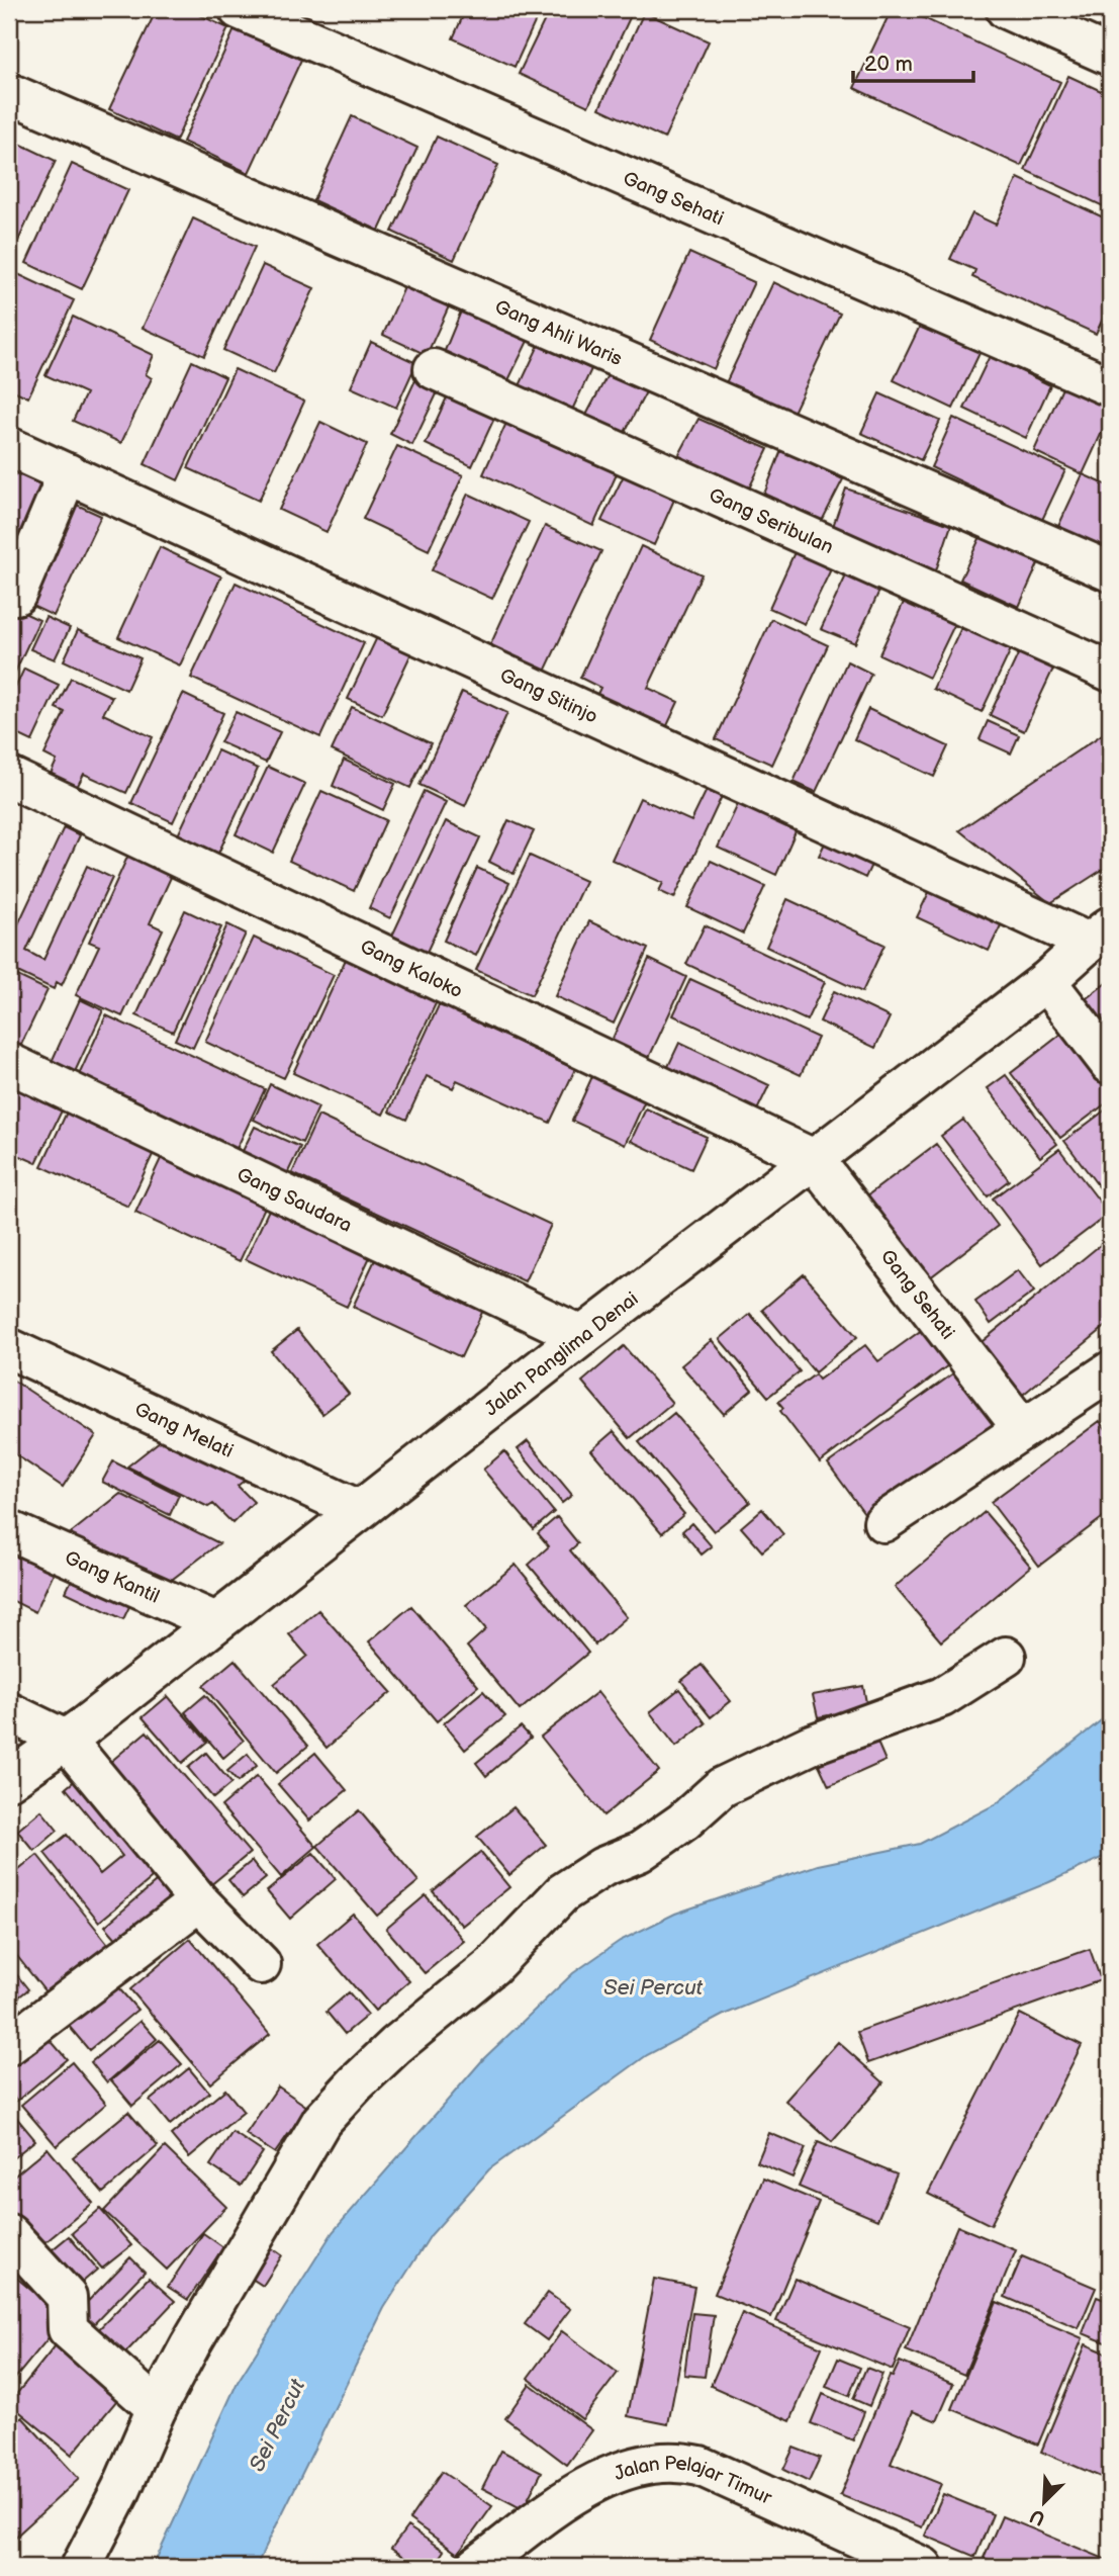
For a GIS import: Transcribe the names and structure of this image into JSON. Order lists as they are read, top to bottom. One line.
{"streets":{"street":["Gang Sehati","Gang Ahli Waris","Gang Seribulan","Gang Sitinjo","Gang Kaloko","Gang Saudara","Jalan Panglima Denai","Gang Melati","Gang Kantil","Jalan Pelajar Timur"]},"crossings":[["Gang Sehati","Gang Kaloko"],["Gang Sehati","Jalan Panglima Denai"],["Gang Sitinjo","Jalan Panglima Denai"],["Gang Kaloko","Jalan Panglima Denai"],["Gang Saudara","Jalan Panglima Denai"],["Jalan Panglima Denai","Gang Melati"],["Jalan Panglima Denai","Gang Kantil"]],"water":["Sei Percut"],"scale_bar":"20 m","north":"bottom left"}
